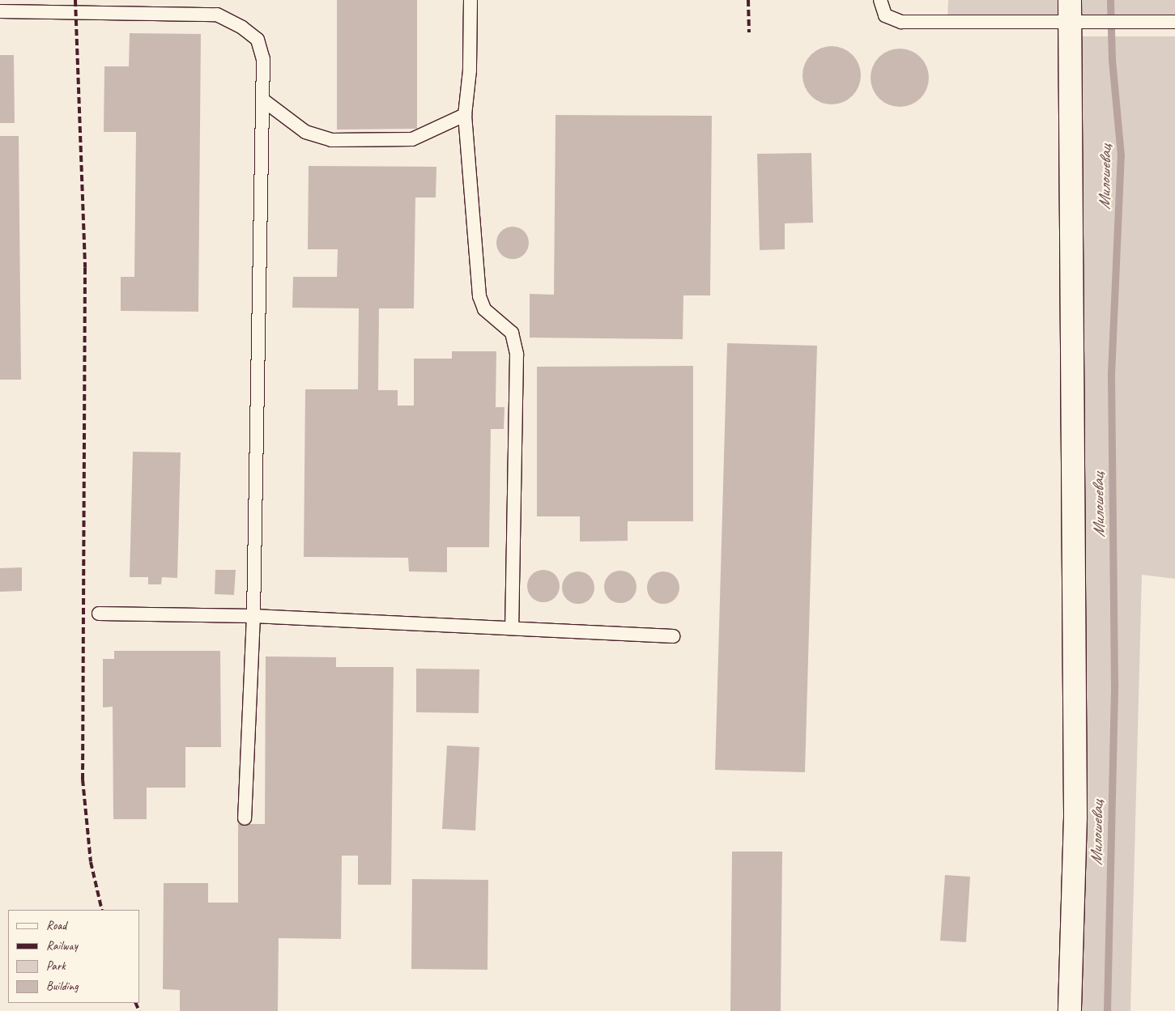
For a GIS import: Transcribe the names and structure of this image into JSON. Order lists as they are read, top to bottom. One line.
{"water":["Милошевац"],"legend":["Road","Railway","Park","Building"]}
